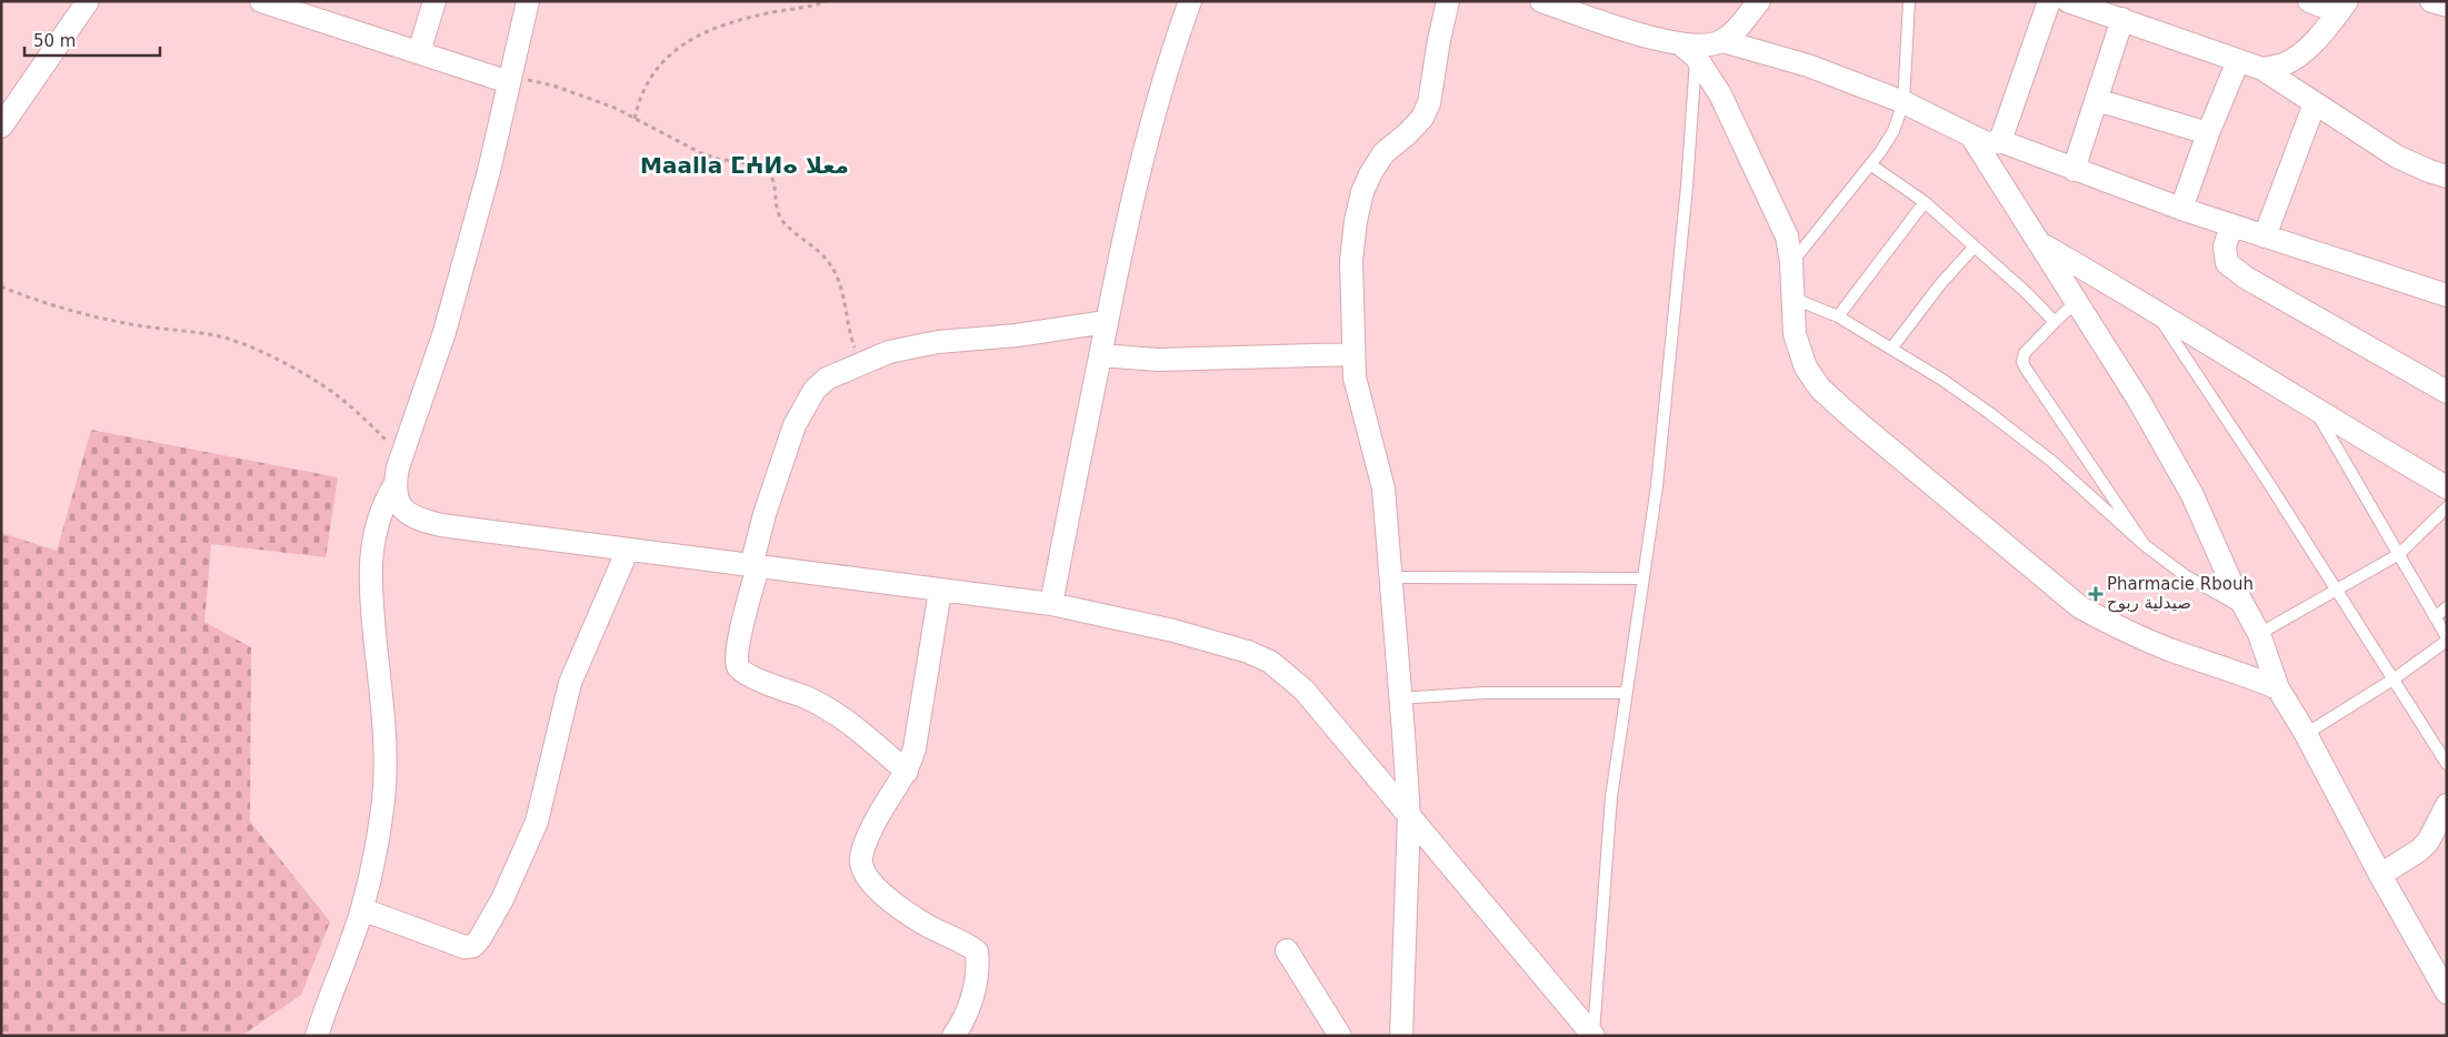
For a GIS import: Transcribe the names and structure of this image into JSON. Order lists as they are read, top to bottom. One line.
{"districts":["Maalla ⵎⵄⵍⴰ معلا"],"places":{"health":["Pharmacie Rbouh صيدلية ربوح"]},"scale_bar":"50 m"}
